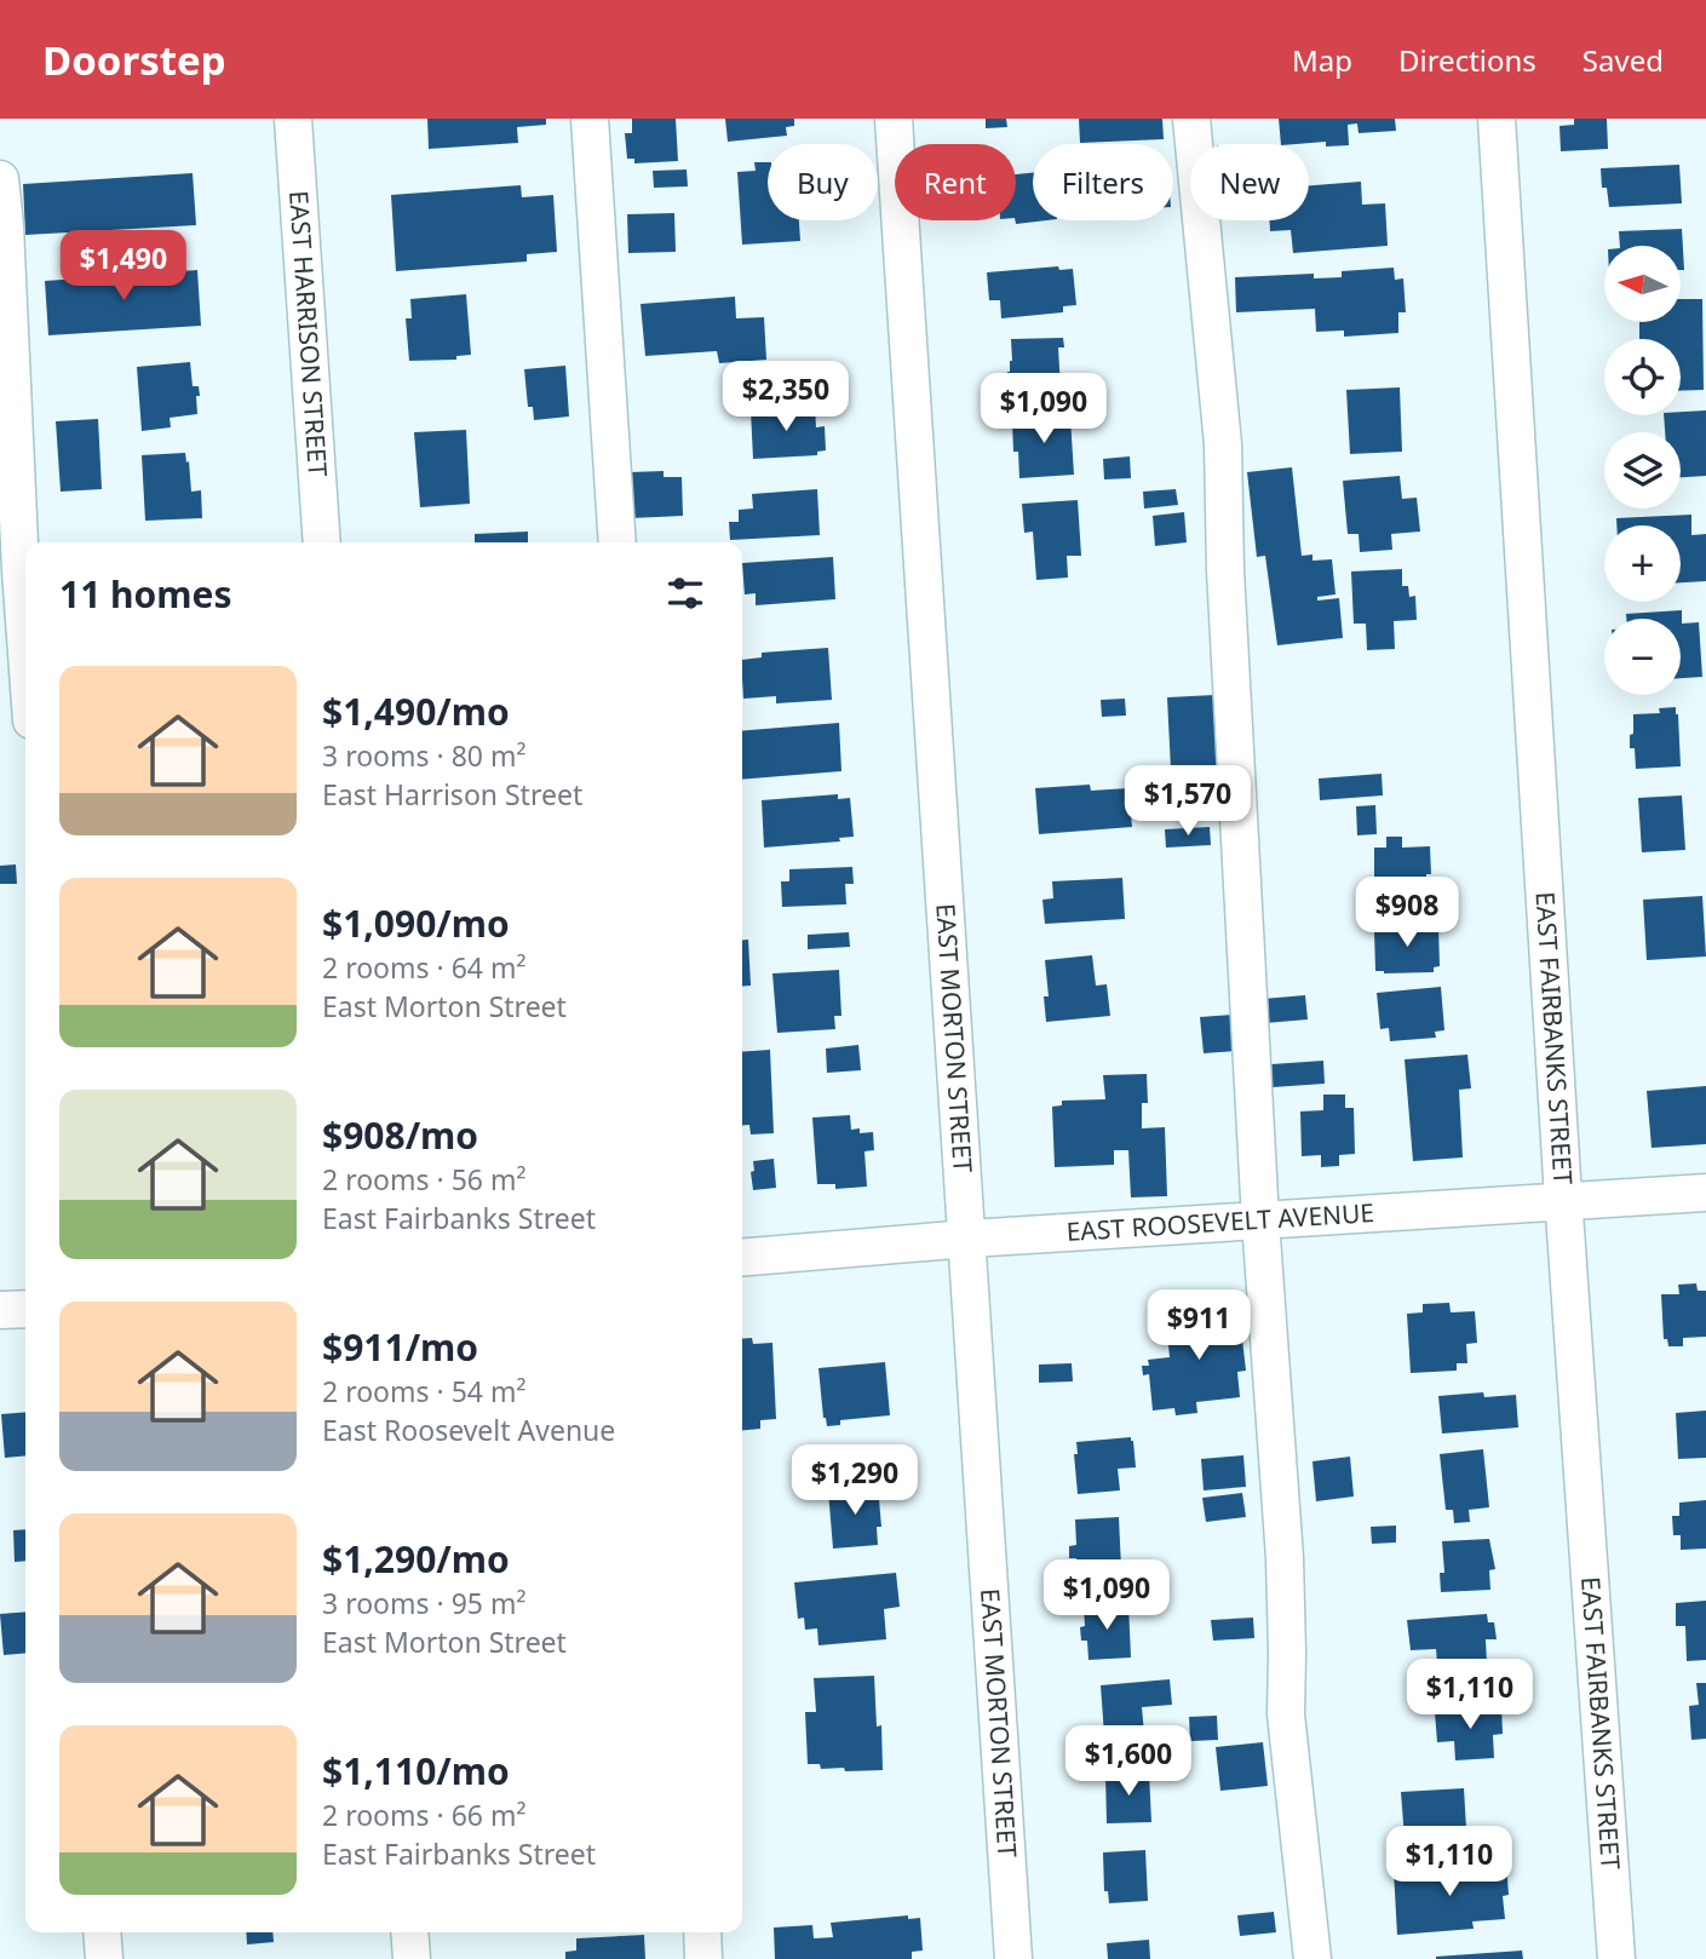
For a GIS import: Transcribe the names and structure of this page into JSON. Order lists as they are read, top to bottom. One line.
{"streets":{"street":["EAST HARRISON STREET","EAST MORTON STREET","EAST FAIRBANKS STREET","EAST ROOSEVELT AVENUE"]},"crossings":[["EAST MORTON STREET","EAST ROOSEVELT AVENUE"],["EAST FAIRBANKS STREET","EAST ROOSEVELT AVENUE"]],"north":"left","page":{"header":"Doorstep","nav":["Map","Directions","Saved"],"chip":["Buy","Rent","Filters","New"],"price":["$1,490","$2,350","$1,090","$1,570","$908","$911","$1,290","$1,090","$1,110","$1,600","$1,110"],"map_buttons":["+","−"],"heading":"11 homes","list":[{"name":"$1,490/mo","note":"3 rooms · 80 m² · East Harrison Street"},{"name":"$1,090/mo","note":"2 rooms · 64 m² · East Morton Street"},{"name":"$908/mo","note":"2 rooms · 56 m² · East Fairbanks Street"},{"name":"$911/mo","note":"2 rooms · 54 m² · East Roosevelt Avenue"},{"name":"$1,290/mo","note":"3 rooms · 95 m² · East Morton Street"},{"name":"$1,110/mo","note":"2 rooms · 66 m² · East Fairbanks Street"}]}}
